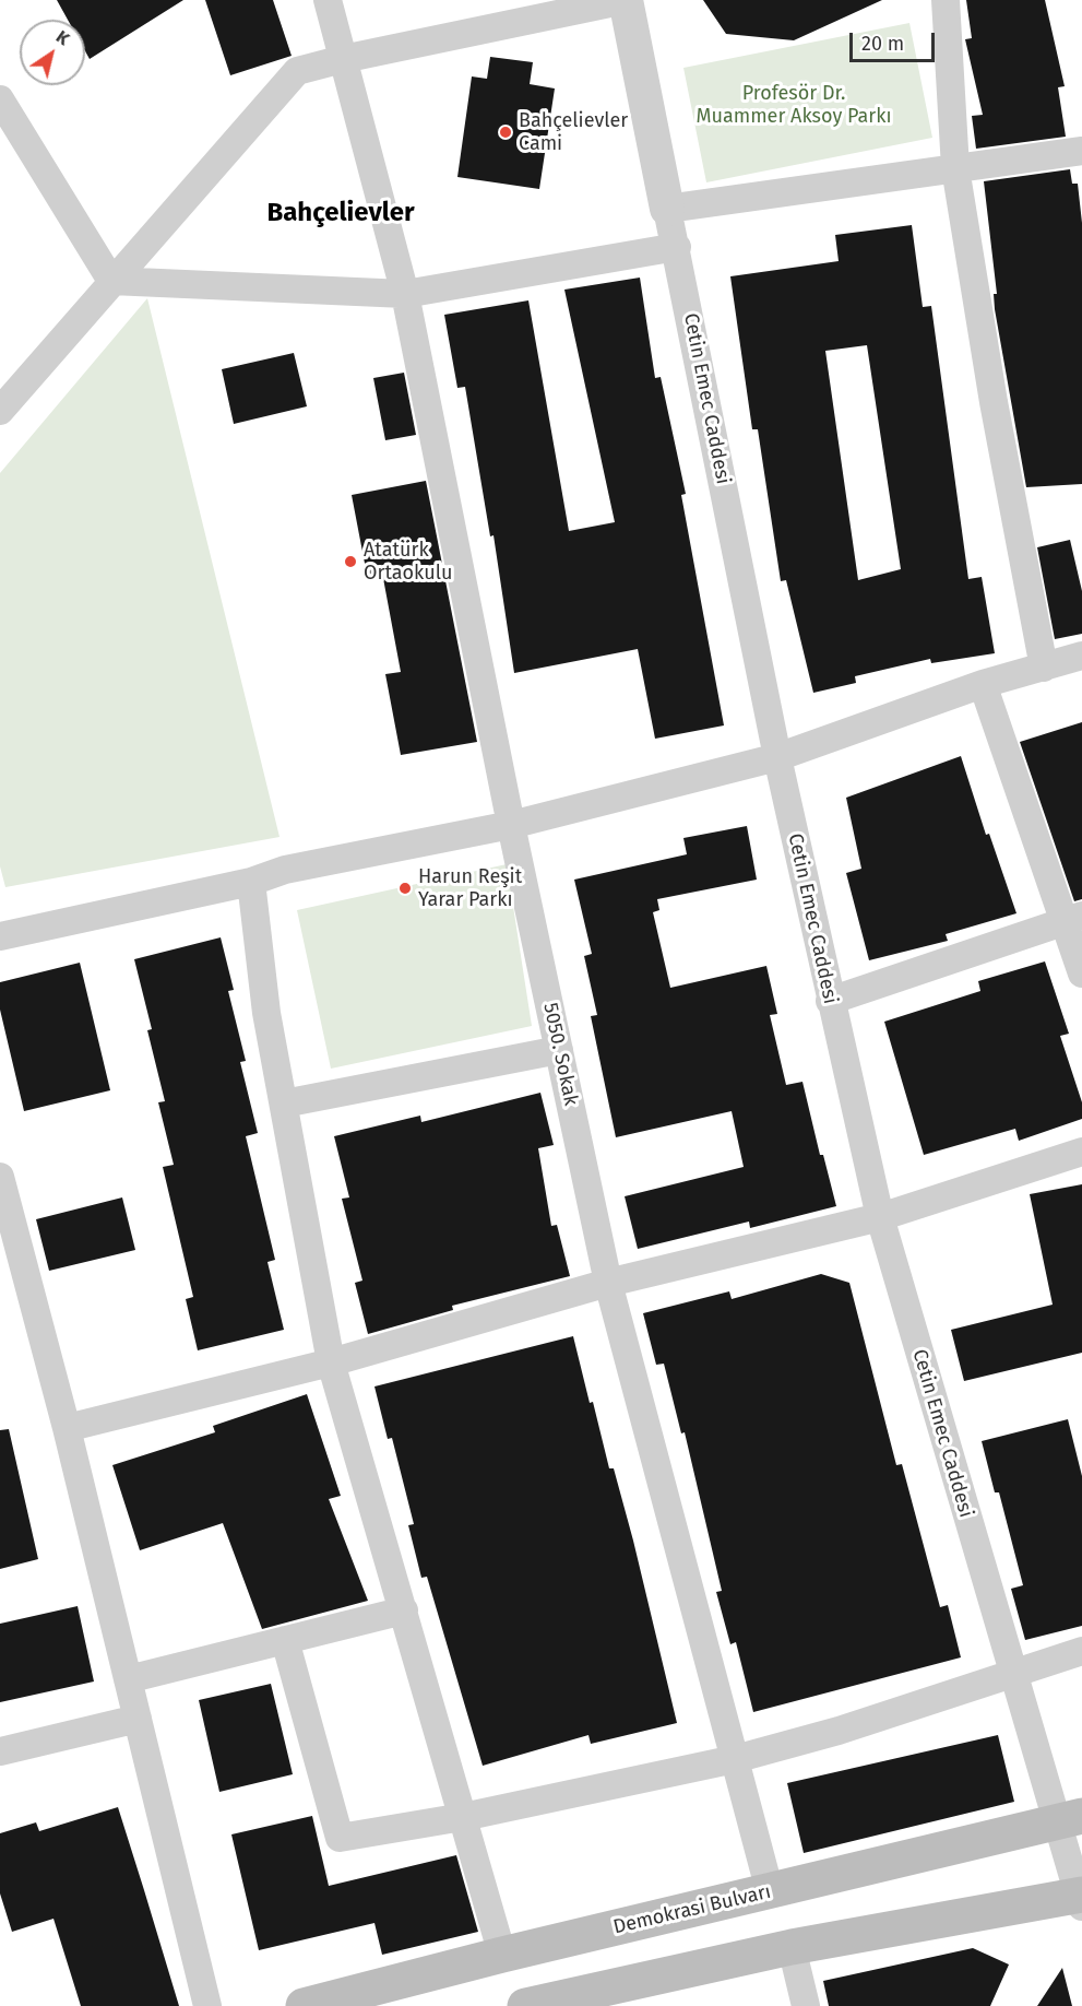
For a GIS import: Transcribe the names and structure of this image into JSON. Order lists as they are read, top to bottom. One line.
{"streets":{"main road":["Demokrasi Bulvarı"],"street":["Cetin Emec Caddesi","5050. Sokak"]},"crossings":[["Cetin Emec Caddesi","Demokrasi Bulvarı"],["5050. Sokak","Demokrasi Bulvarı"]],"districts":["Bahçelievler"],"parks":["Profesör Dr. Muammer Aksoy Parkı"],"places":["Bahçelievler Cami","Atatürk Ortaokulu","Harun Reşit Yarar Parkı"],"scale_bar":"20 m","north":"top right"}
